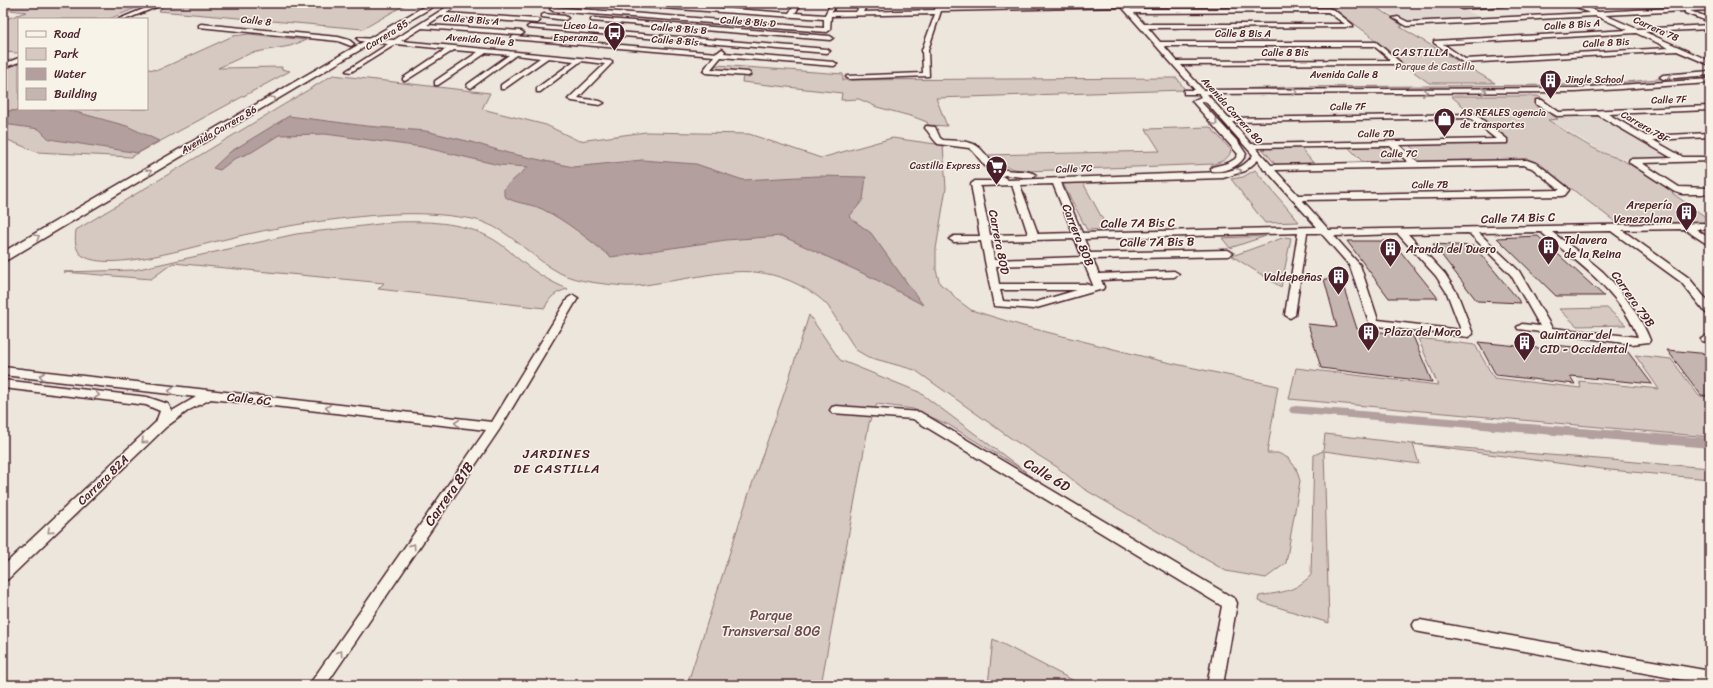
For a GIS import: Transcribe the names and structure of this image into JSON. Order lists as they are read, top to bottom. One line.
{"streets":{"main road":["Avenida Carrera 86"],"street":["Calle 8 Bis A","Calle 8","Calle 8 Bis D","Calle 8 Bis B","Carrera 78","Carrera 85","Avenida Calle 8","Calle 8 Bis","Calle 7F","Avenida Carrera 80","Carrera 78F","Calle 7D","Calle 7C","Calle 7B","Calle 7A Bis C","Carrera 80B","Carrera 80D","Calle 7A Bis B","Carrera 79B","Calle 6C","Calle 6D","Carrera 82A","Carrera 81B"]},"crossings":[["Calle 8 Bis A","Carrera 78"],["Calle 8 Bis A","Carrera 85"],["Calle 8 Bis A","Calle 8 Bis"],["Calle 8 Bis A","Avenida Carrera 80"],["Calle 8","Avenida Calle 8"],["Calle 8","Avenida Carrera 86"],["Carrera 78","Calle 8 Bis"],["Carrera 85","Avenida Calle 8"],["Avenida Calle 8","Avenida Carrera 80"],["Avenida Calle 8","Avenida Carrera 86"],["Calle 8 Bis","Avenida Carrera 80"],["Calle 7F","Avenida Carrera 80"],["Calle 7F","Carrera 78F"],["Calle 7F","Calle 7D"],["Avenida Carrera 80","Calle 7D"],["Avenida Carrera 80","Calle 7C"],["Avenida Carrera 80","Calle 7B"],["Avenida Carrera 80","Calle 7A Bis C"],["Calle 7C","Calle 7B"],["Calle 7C","Carrera 80D"],["Calle 7A Bis C","Carrera 80B"],["Calle 7A Bis C","Carrera 80D"],["Calle 7A Bis C","Carrera 79B"],["Carrera 80B","Carrera 80D"],["Carrera 80B","Calle 7A Bis B"],["Carrera 80D","Calle 7A Bis B"],["Calle 6C","Carrera 82A"],["Calle 6C","Carrera 81B"]],"one_way":["Calle 6C","Carrera 82A","Carrera 81B"],"districts":["CASTILLA","JARDINES DE CASTILLA"],"parks":["Parque de Castilla","Parque Transversal 80G"],"places":{"bus stop":["Liceo La Esperanza"],"building":["Jingle School","Arepería Venezolana","Talavera de la Reina","Aranda del Duero","Valdepeñas","Plaza del Moro","Quintanar del CID - Occidental"],"shop":["AS REALES agencia de transportes"],"supermarket":["Castilla Express"]},"legend":["Road","Park","Water","Building"]}
